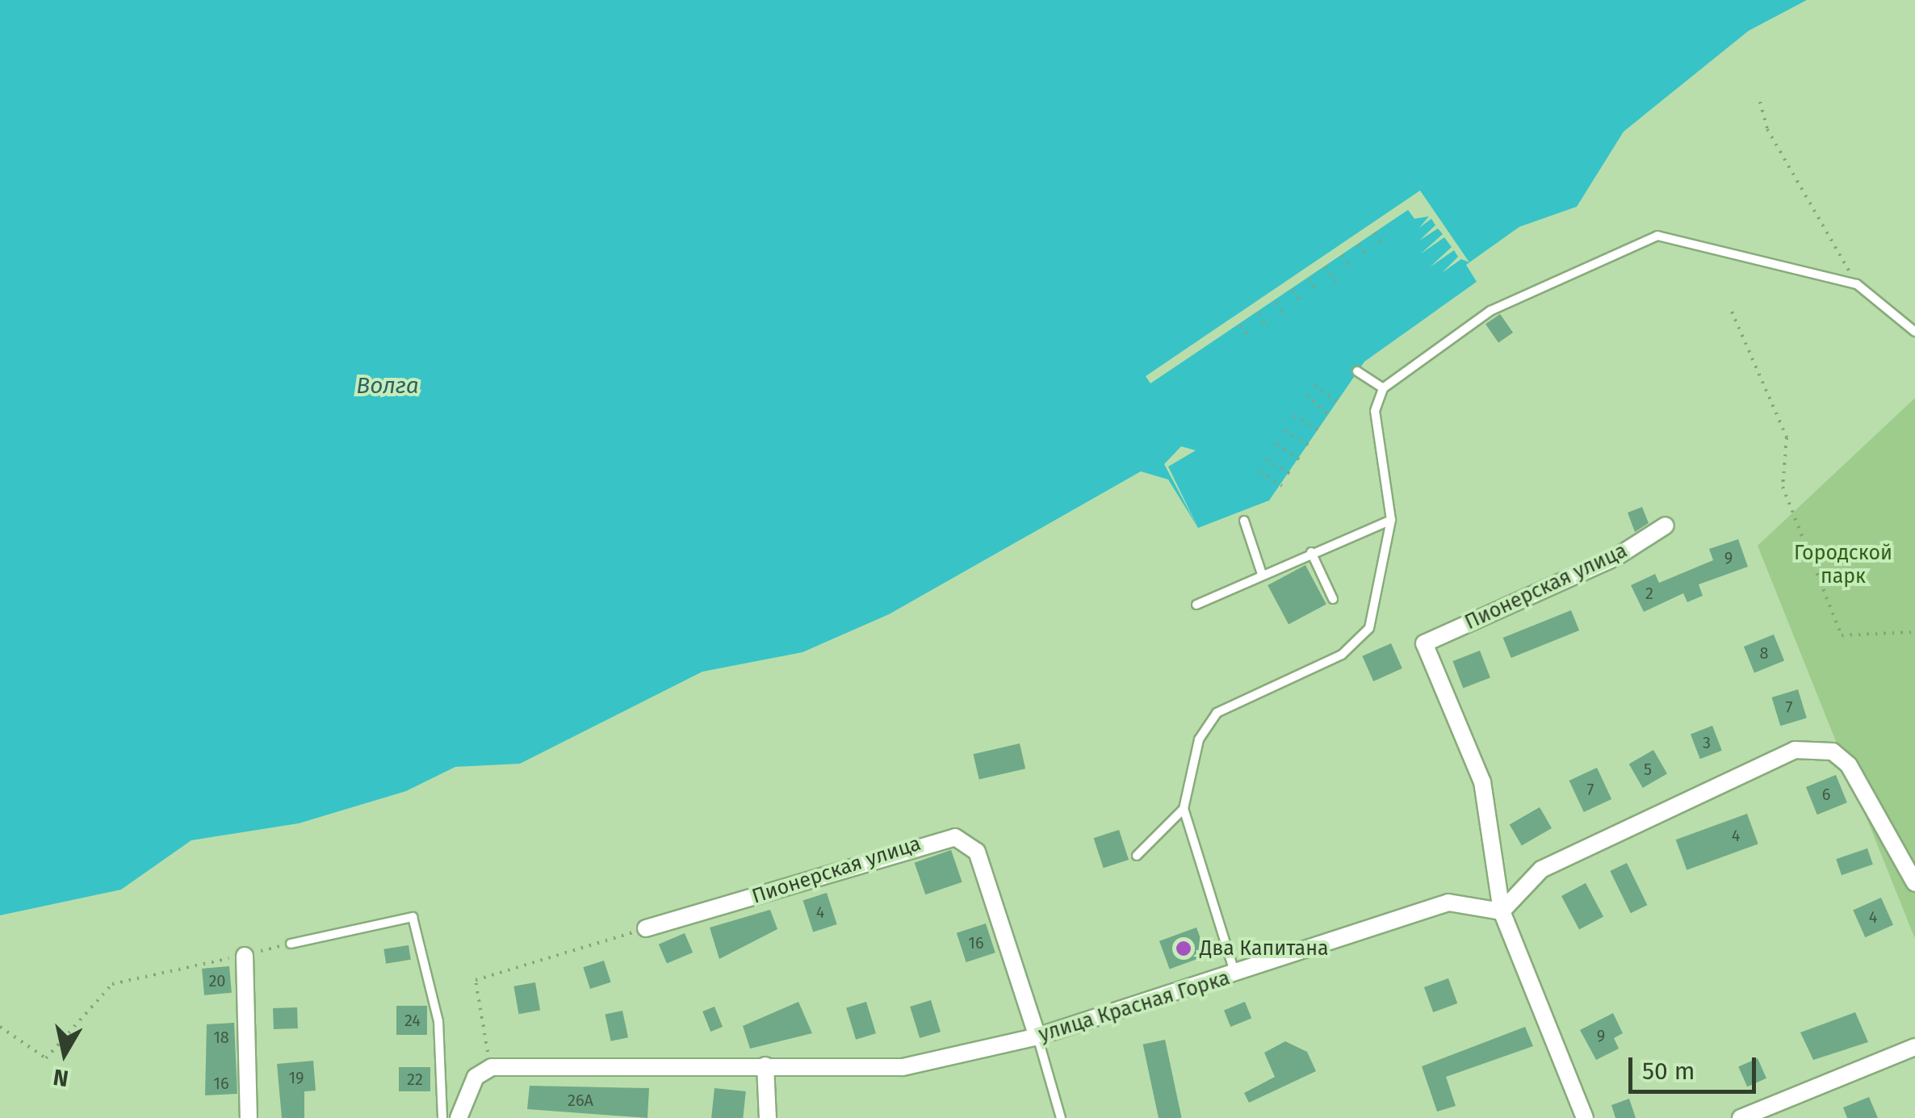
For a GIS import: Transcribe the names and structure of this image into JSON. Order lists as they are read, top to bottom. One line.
{"streets":{"street":["Пионерская улица","улица Красная Горка"]},"crossings":[["Пионерская улица","улица Красная Горка"]],"water":["Волга"],"parks":["Городской парк"],"places":["Два Капитана"],"house_numbers":["9","2","8","7","3","5","7","6","4","4","4","16","20","24","9","18","19","22","16","26А"],"scale_bar":"50 m","north":"bottom"}
